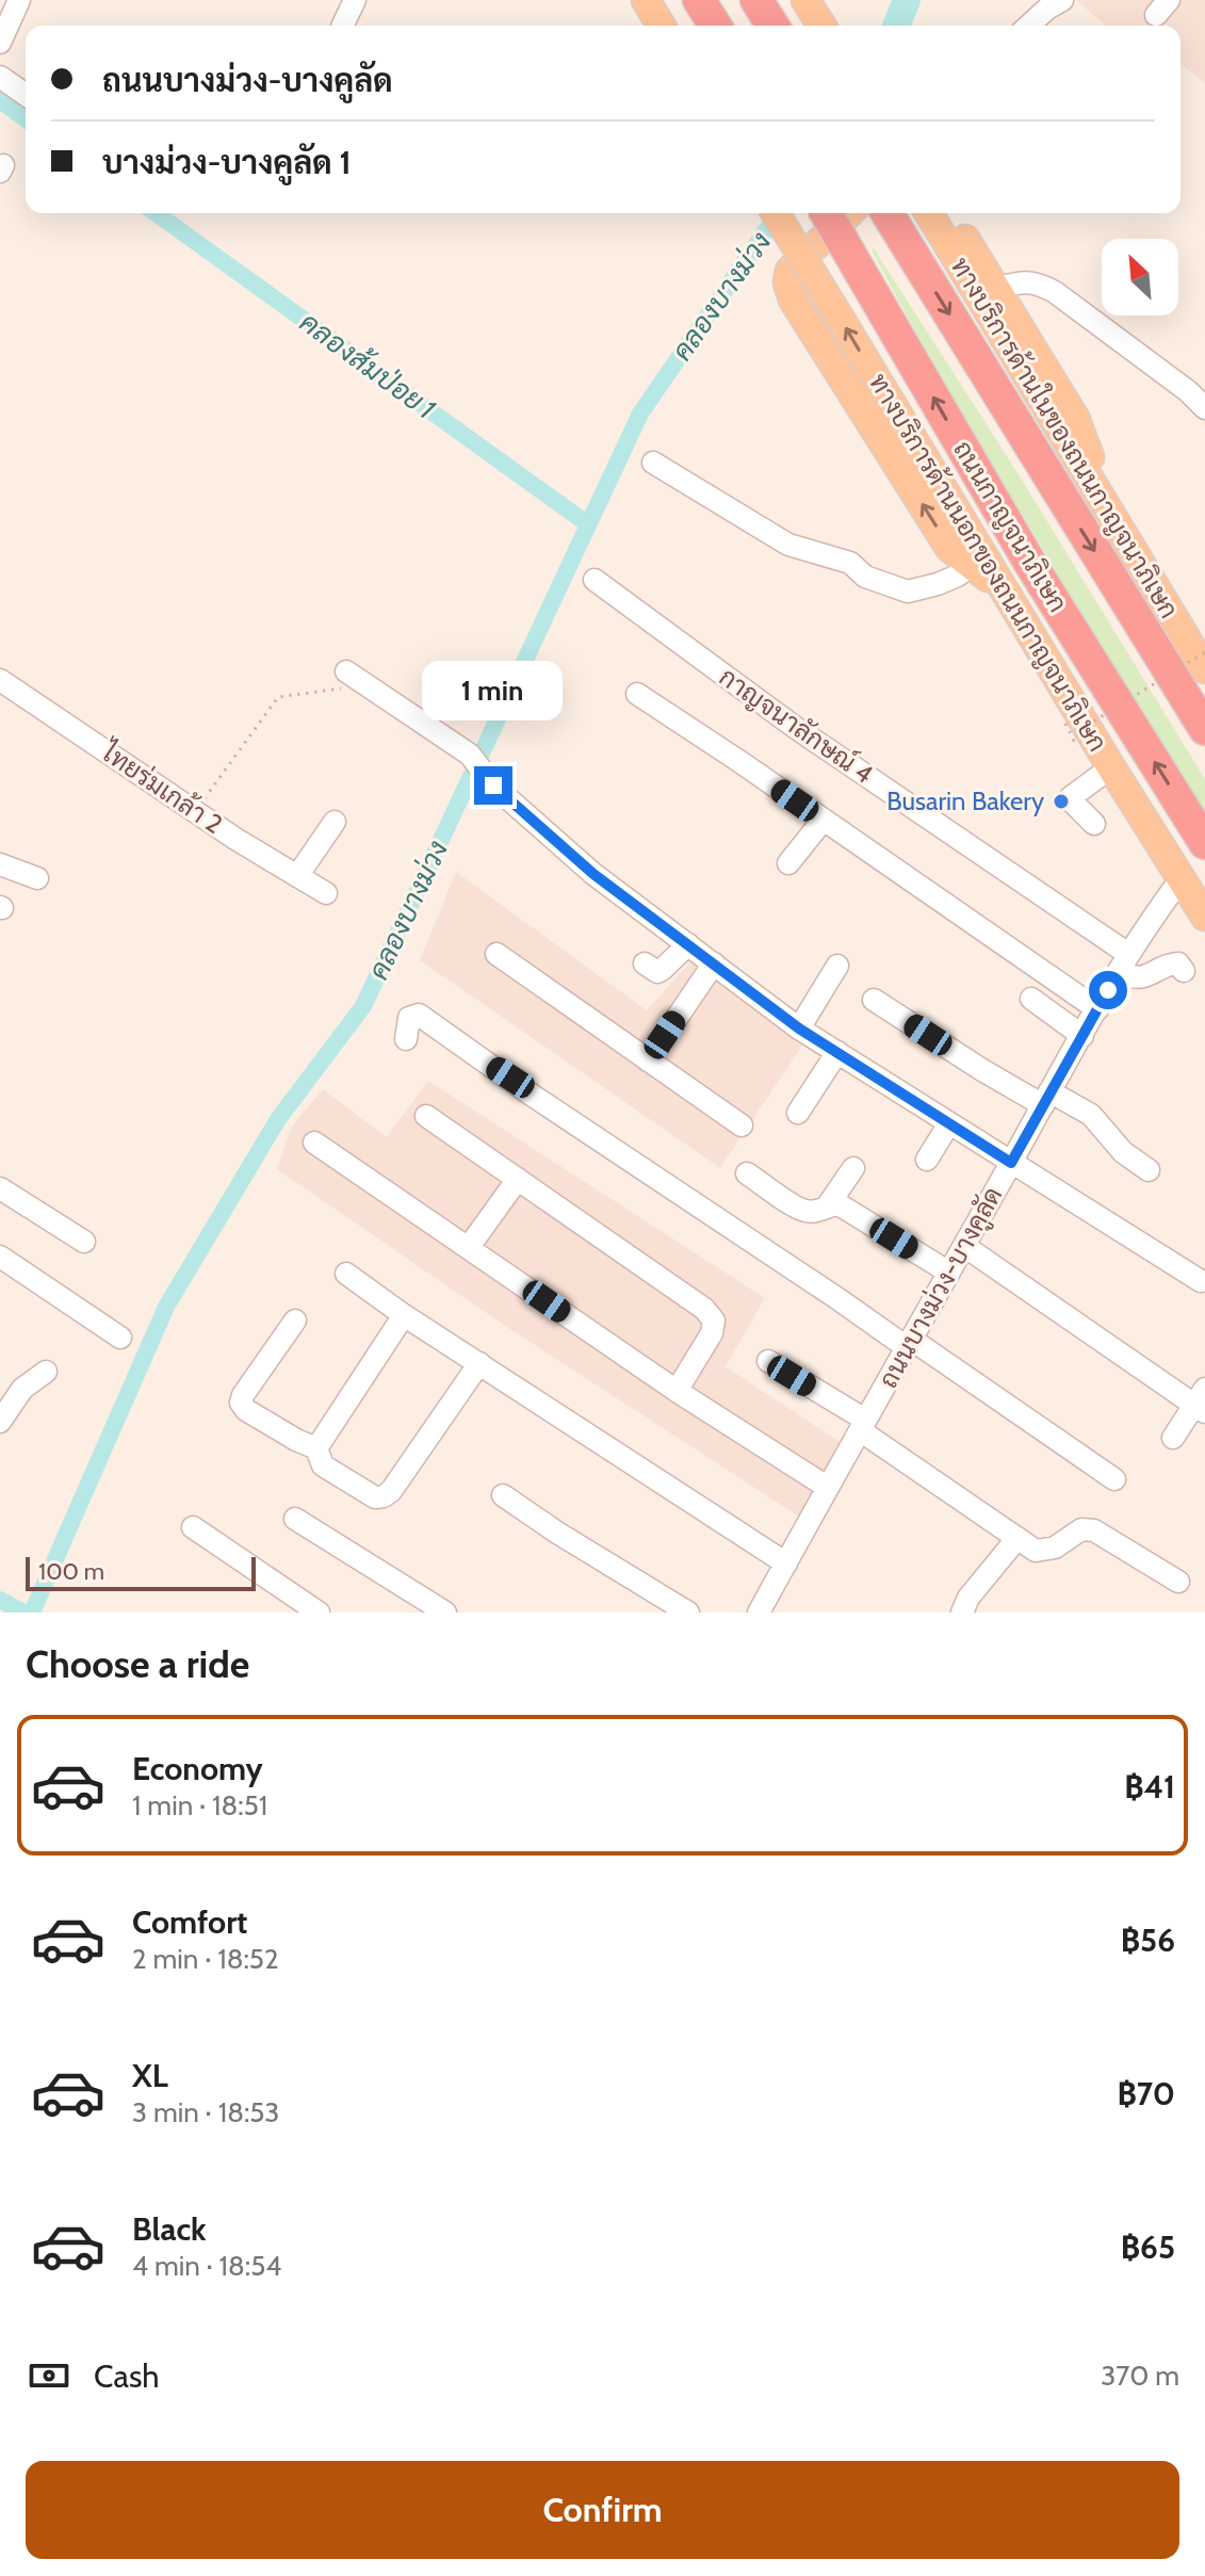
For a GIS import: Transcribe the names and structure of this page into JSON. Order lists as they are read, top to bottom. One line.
{"streets":{"highway":["ถนนกาญจนาภิเษก"],"main road":["ทางบริการด้านในของถนนกาญจนาภิเษก","ทางบริการด้านนอกของถนนกาญจนาภิเษก"],"street":["กาญจนาลักษณ์ 4","ไทยร่มเกล้า 2","ถนนบางม่วง-บางคูลัด"]},"crossings":[["ทางบริการด้านนอกของถนนกาญจนาภิเษก","ถนนบางม่วง-บางคูลัด"],["กาญจนาลักษณ์ 4","ถนนบางม่วง-บางคูลัด"]],"water":["คลองบางม่วง","คลองส้มป่อย 1"],"places":["Busarin Bakery"],"scale_bar":"100 m","north":"top left","page":{"banner":["ถนนบางม่วง-บางคูลัด","บางม่วง-บางคูลัด 1"],"bubble":"1 min","scale":"100 m","heading":"Choose a ride","list":[{"name":"Economy","note":"1 min · 18:51","value":"฿41"},{"name":"Comfort","note":"2 min · 18:52","value":"฿56"},{"name":"XL","note":"3 min · 18:53","value":"฿70"},{"name":"Black","note":"4 min · 18:54","value":"฿65"}],"pay":["Cash","370 m"],"buttons":"Confirm"}}
